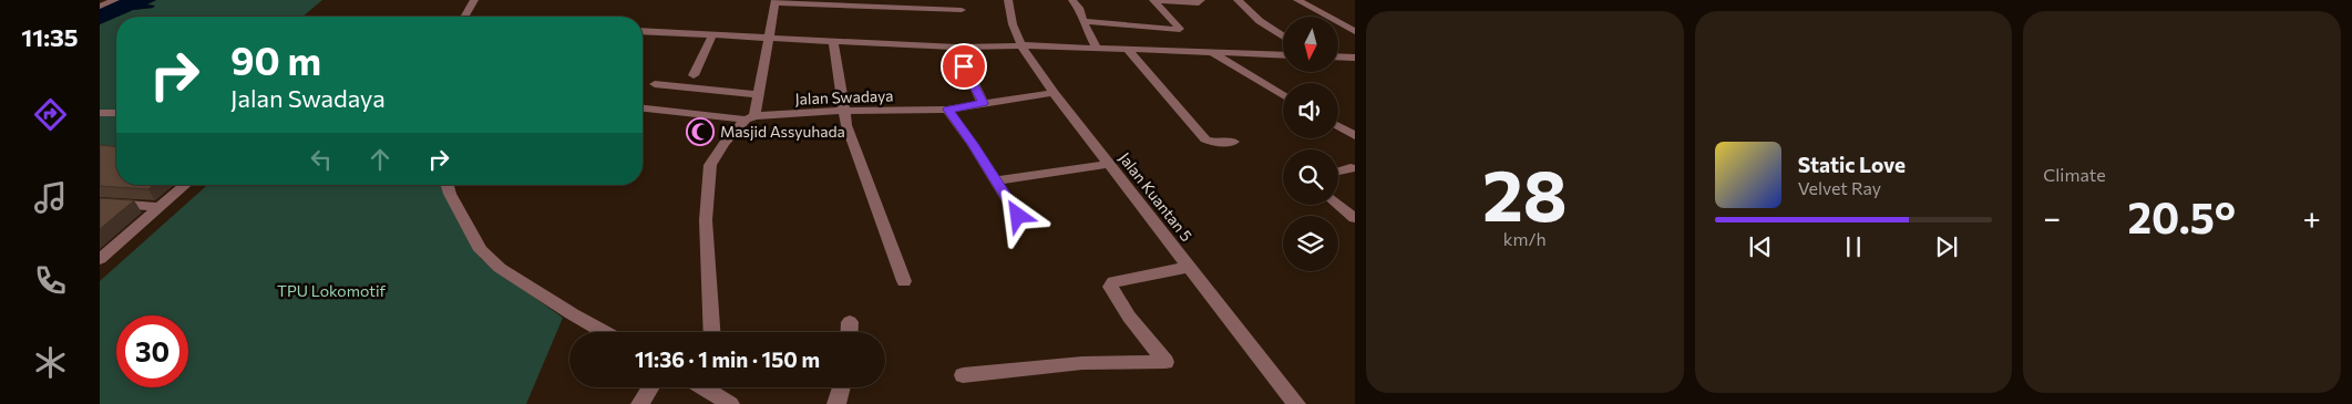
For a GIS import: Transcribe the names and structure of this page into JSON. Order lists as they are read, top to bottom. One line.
{"streets":{"street":["Jalan Swadaya","Jalan Kuantan 5"]},"crossings":[["Jalan Swadaya","Jalan Kuantan 5"]],"parks":["TPU Lokomotif"],"places":{"mosque":["Masjid Assyuhada"]},"north":"bottom","page":{"tabs":"11:35","tile":[["28","km/h"],"Climate"],"turn":["90 m","Jalan Swadaya"],"song":["Static Love","Velvet Ray"],"heat":["−","20.5°","+"],"limit":"30","trip":"11:36 · 1 min · 150 m"}}
